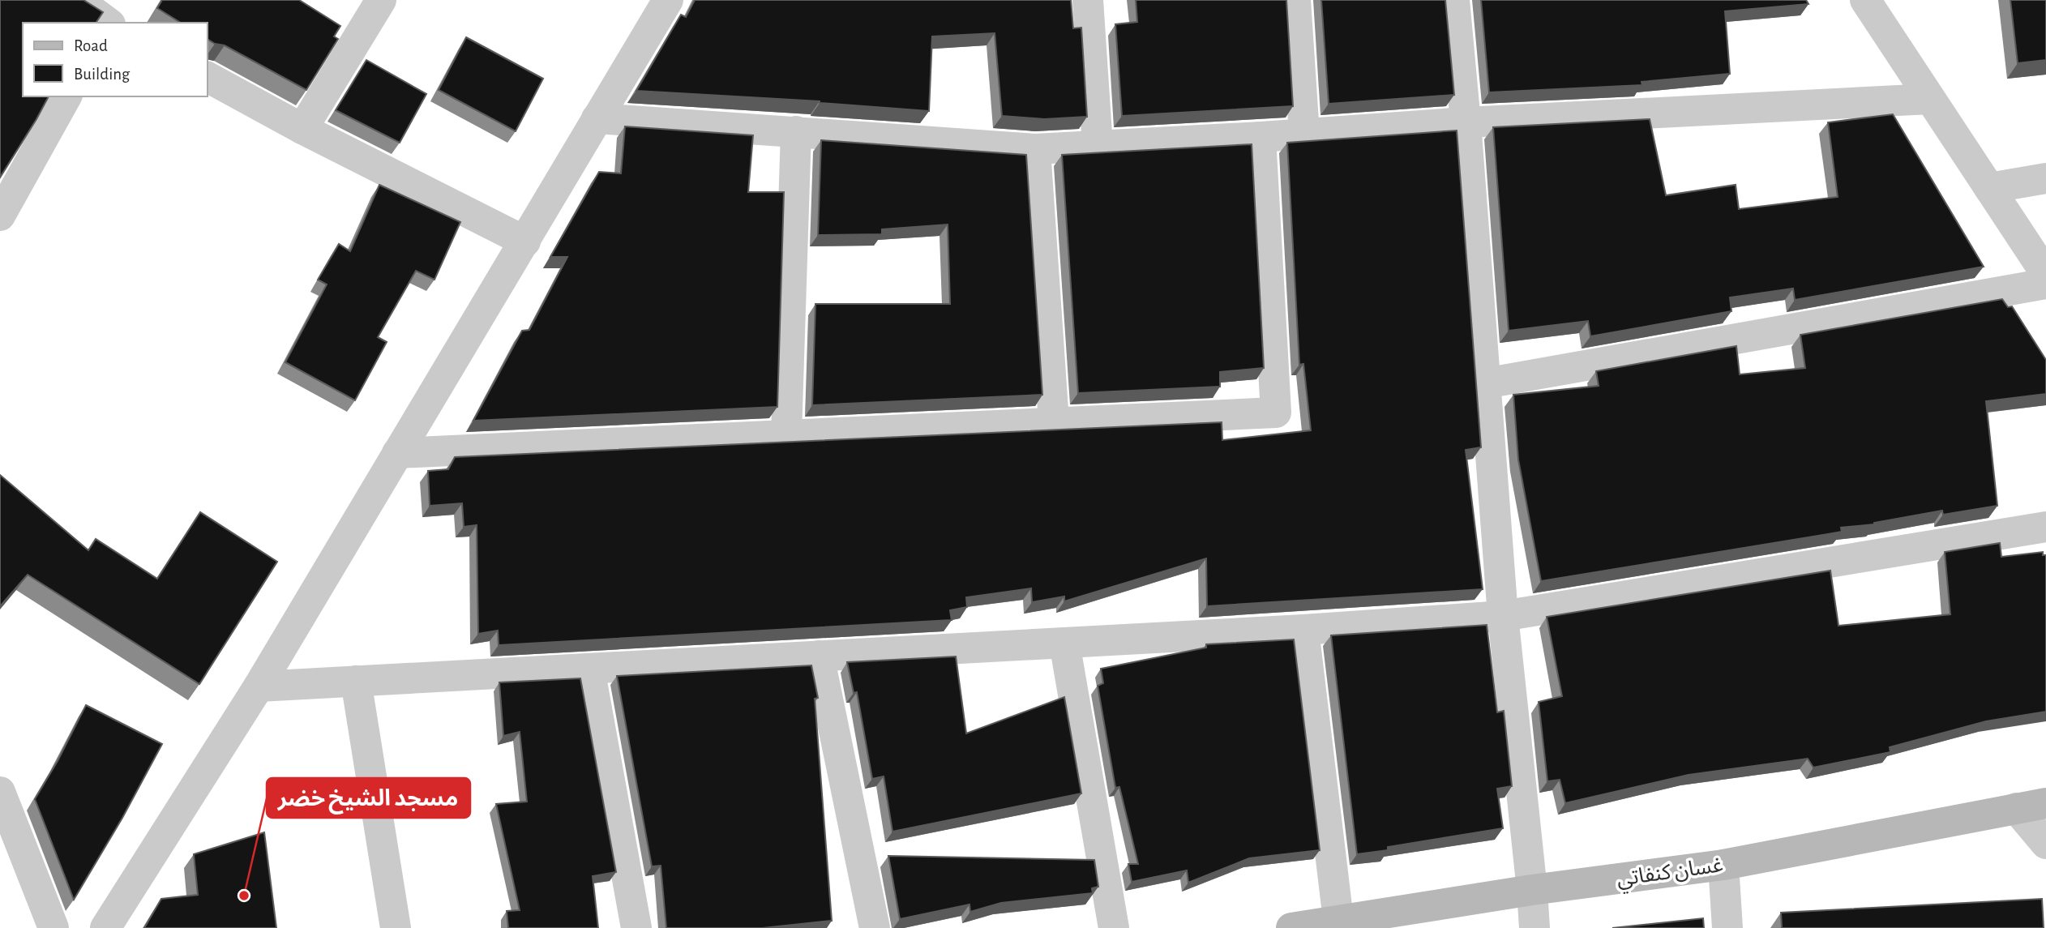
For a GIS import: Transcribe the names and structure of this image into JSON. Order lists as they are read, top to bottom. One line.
{"streets":{"street":["غسان كنفاتي"]},"places":["مسجد الشيخ خضر"],"legend":["Road","Building"]}
